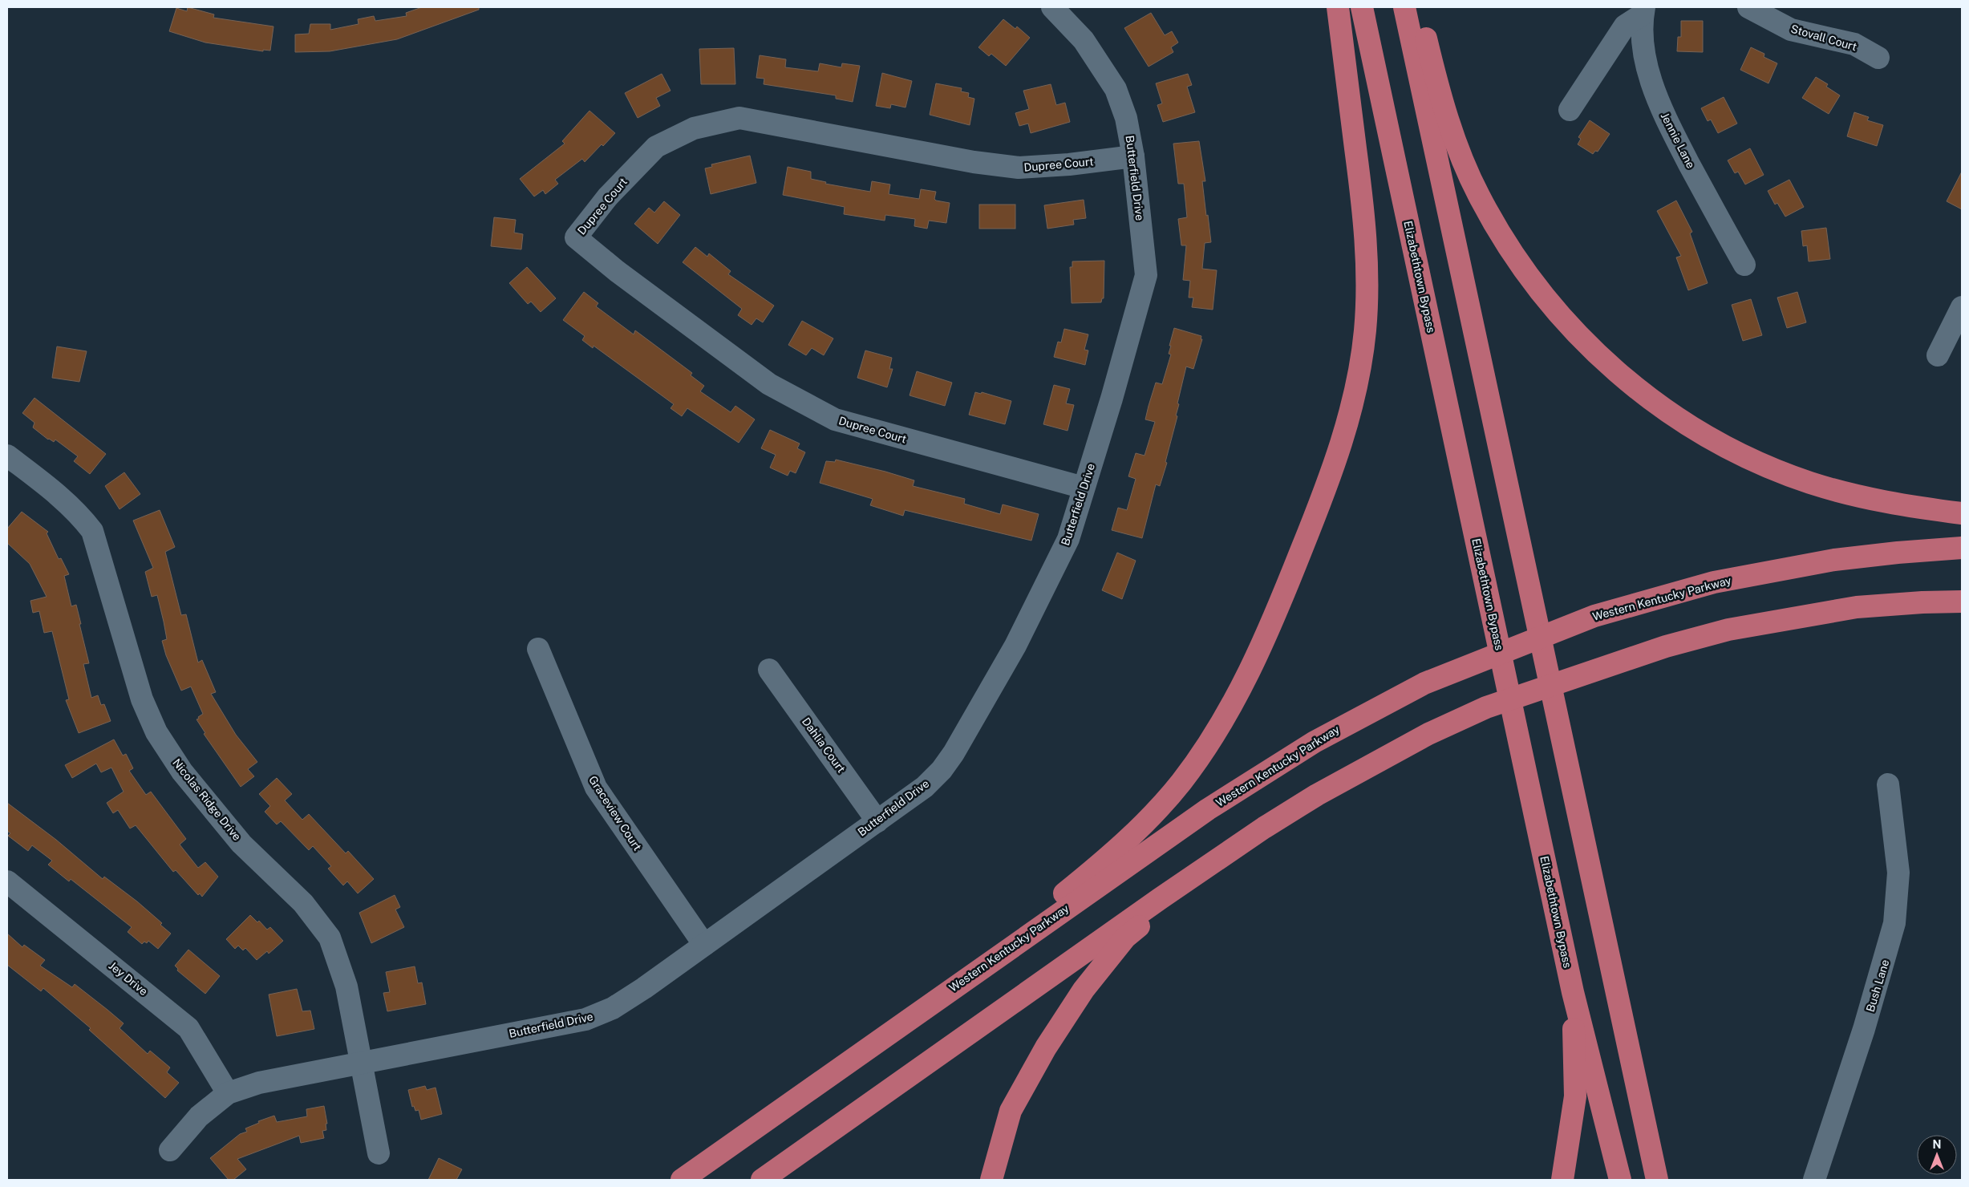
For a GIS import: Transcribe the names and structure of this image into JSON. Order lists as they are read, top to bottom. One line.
{"streets":{"highway":["Elizabethtown Bypass","Western Kentucky Parkway"],"street":["Stovall Court","Jennie Lane","Dupree Court","Butterfield Drive","Dahlia Court","Nicolas Ridge Drive","Graceview Court","Jey Drive","Bush Lane"]},"crossings":[["Dupree Court","Butterfield Drive"],["Butterfield Drive","Dahlia Court"],["Butterfield Drive","Nicolas Ridge Drive"],["Butterfield Drive","Graceview Court"],["Butterfield Drive","Jey Drive"]],"north":"top"}
